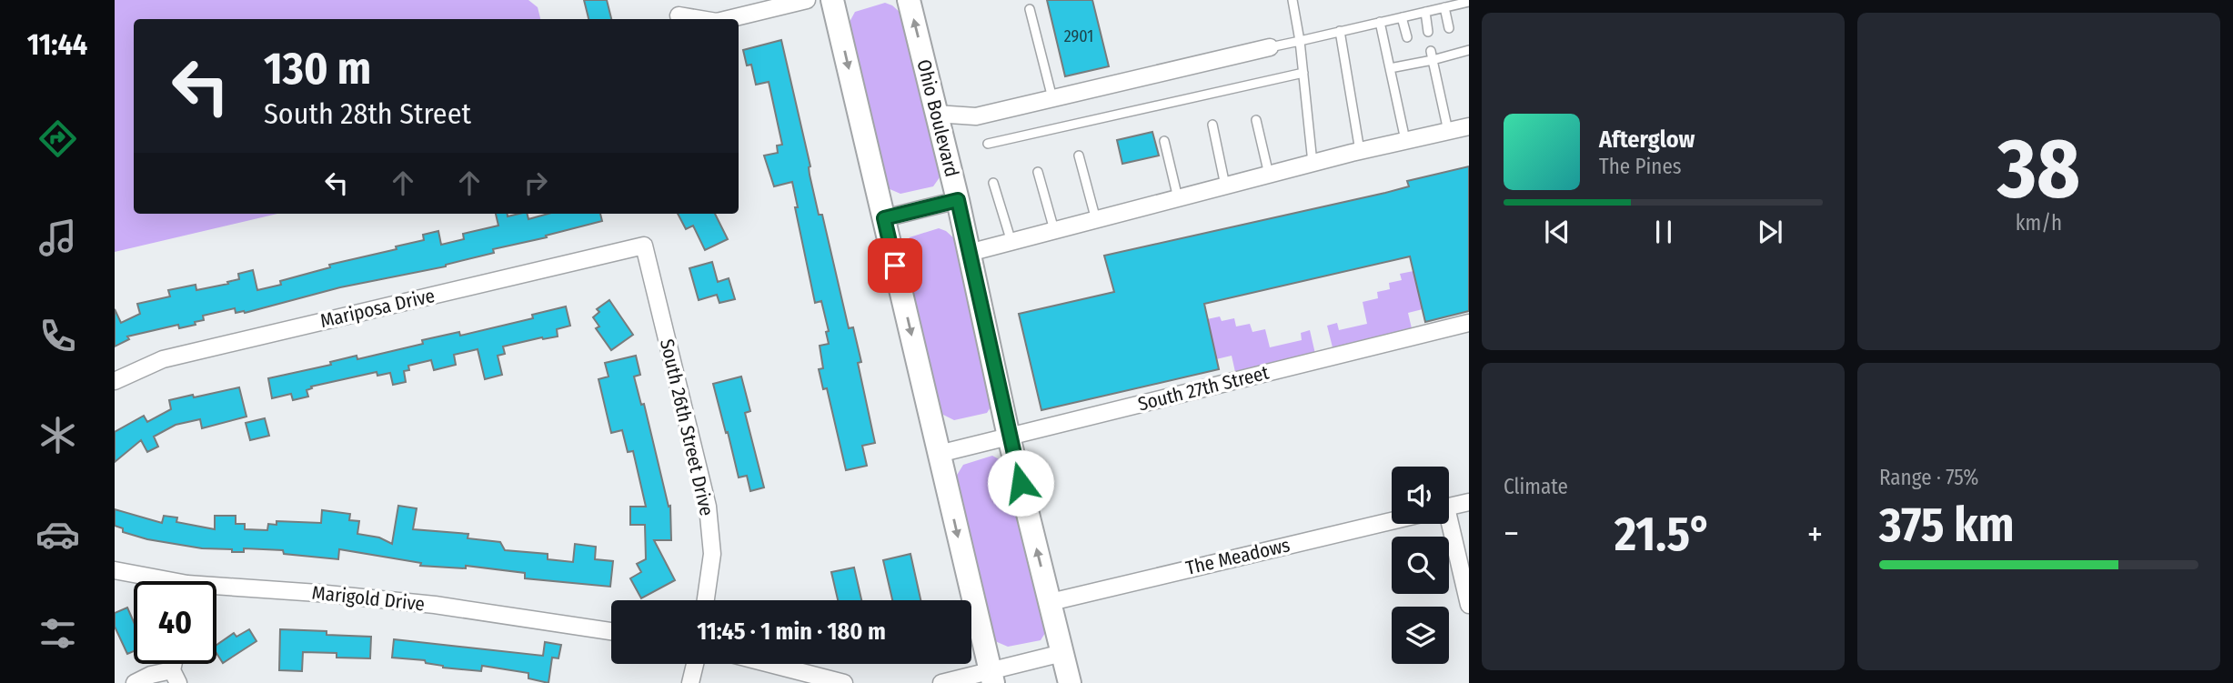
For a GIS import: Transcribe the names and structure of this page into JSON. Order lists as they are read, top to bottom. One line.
{"streets":{"street":["Ohio Boulevard","Mariposa Drive","South 27th Street","South 26th Street Drive","The Meadows","Marigold Drive"]},"crossings":[["Ohio Boulevard","South 27th Street"],["Ohio Boulevard","The Meadows"],["Mariposa Drive","South 26th Street Drive"]],"house_numbers":["2901"],"page":{"tabs":"11:44","tile":[["38","km/h"],"Climate",["Range · 75%","375 km"]],"turn":["130 m","South 28th Street"],"song":["Afterglow","The Pines"],"heat":["−","21.5°","+"],"limit":"40","trip":"11:45 · 1 min · 180 m"}}
